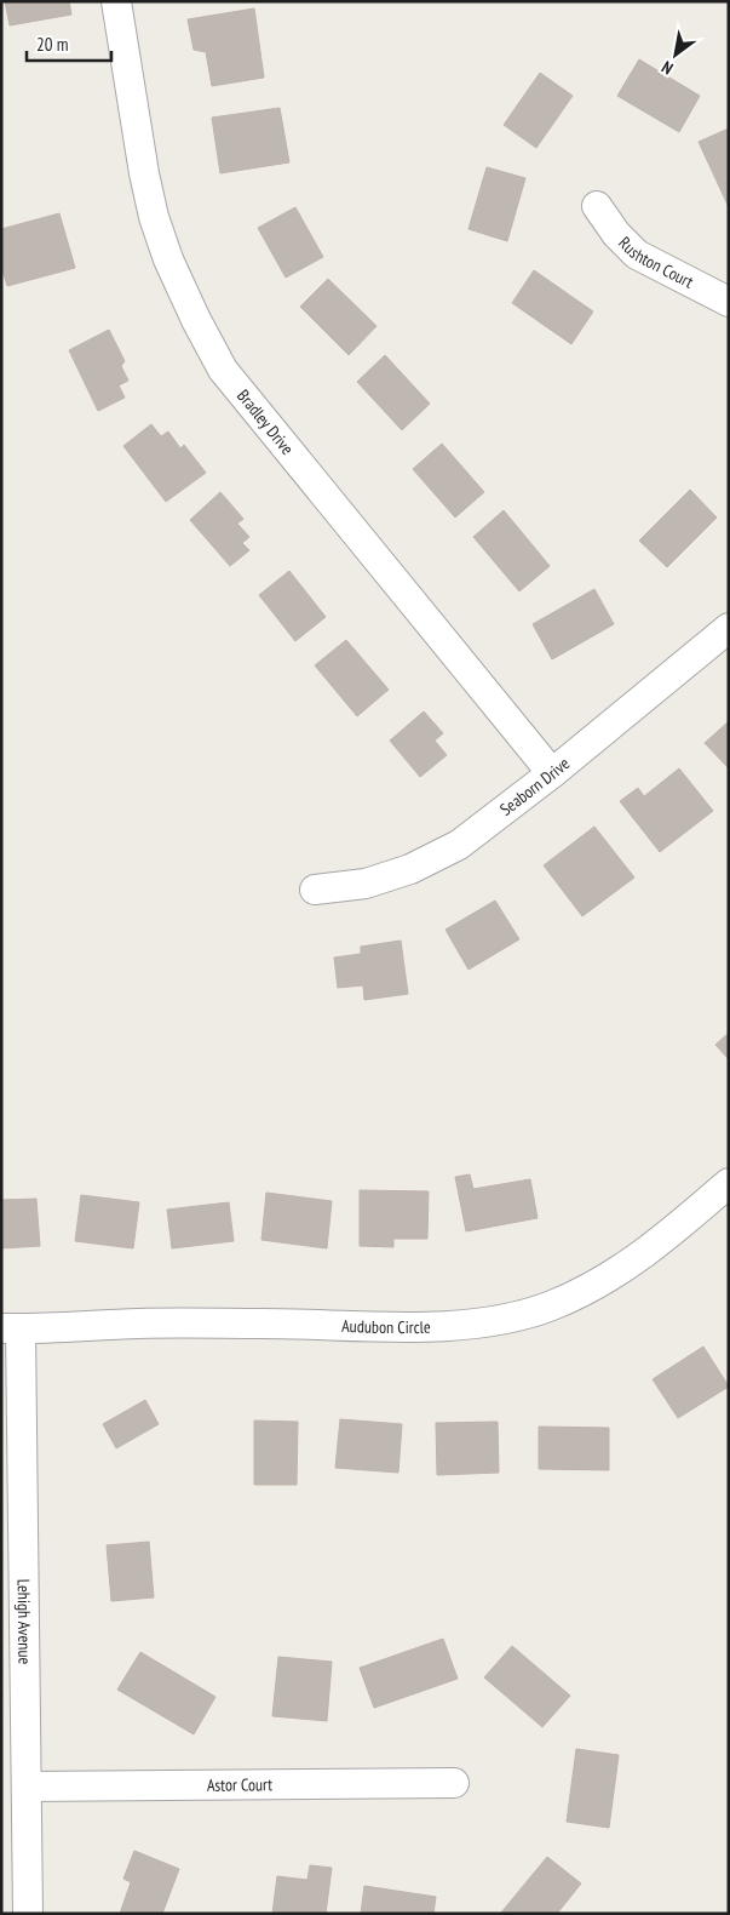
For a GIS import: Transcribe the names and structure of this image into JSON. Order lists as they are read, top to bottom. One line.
{"streets":{"street":["Rushton Court","Bradley Drive","Seaborn Drive","Audubon Circle","Lehigh Avenue","Astor Court"]},"crossings":[["Bradley Drive","Seaborn Drive"],["Audubon Circle","Lehigh Avenue"],["Lehigh Avenue","Astor Court"]],"scale_bar":"20 m","north":"bottom left"}
